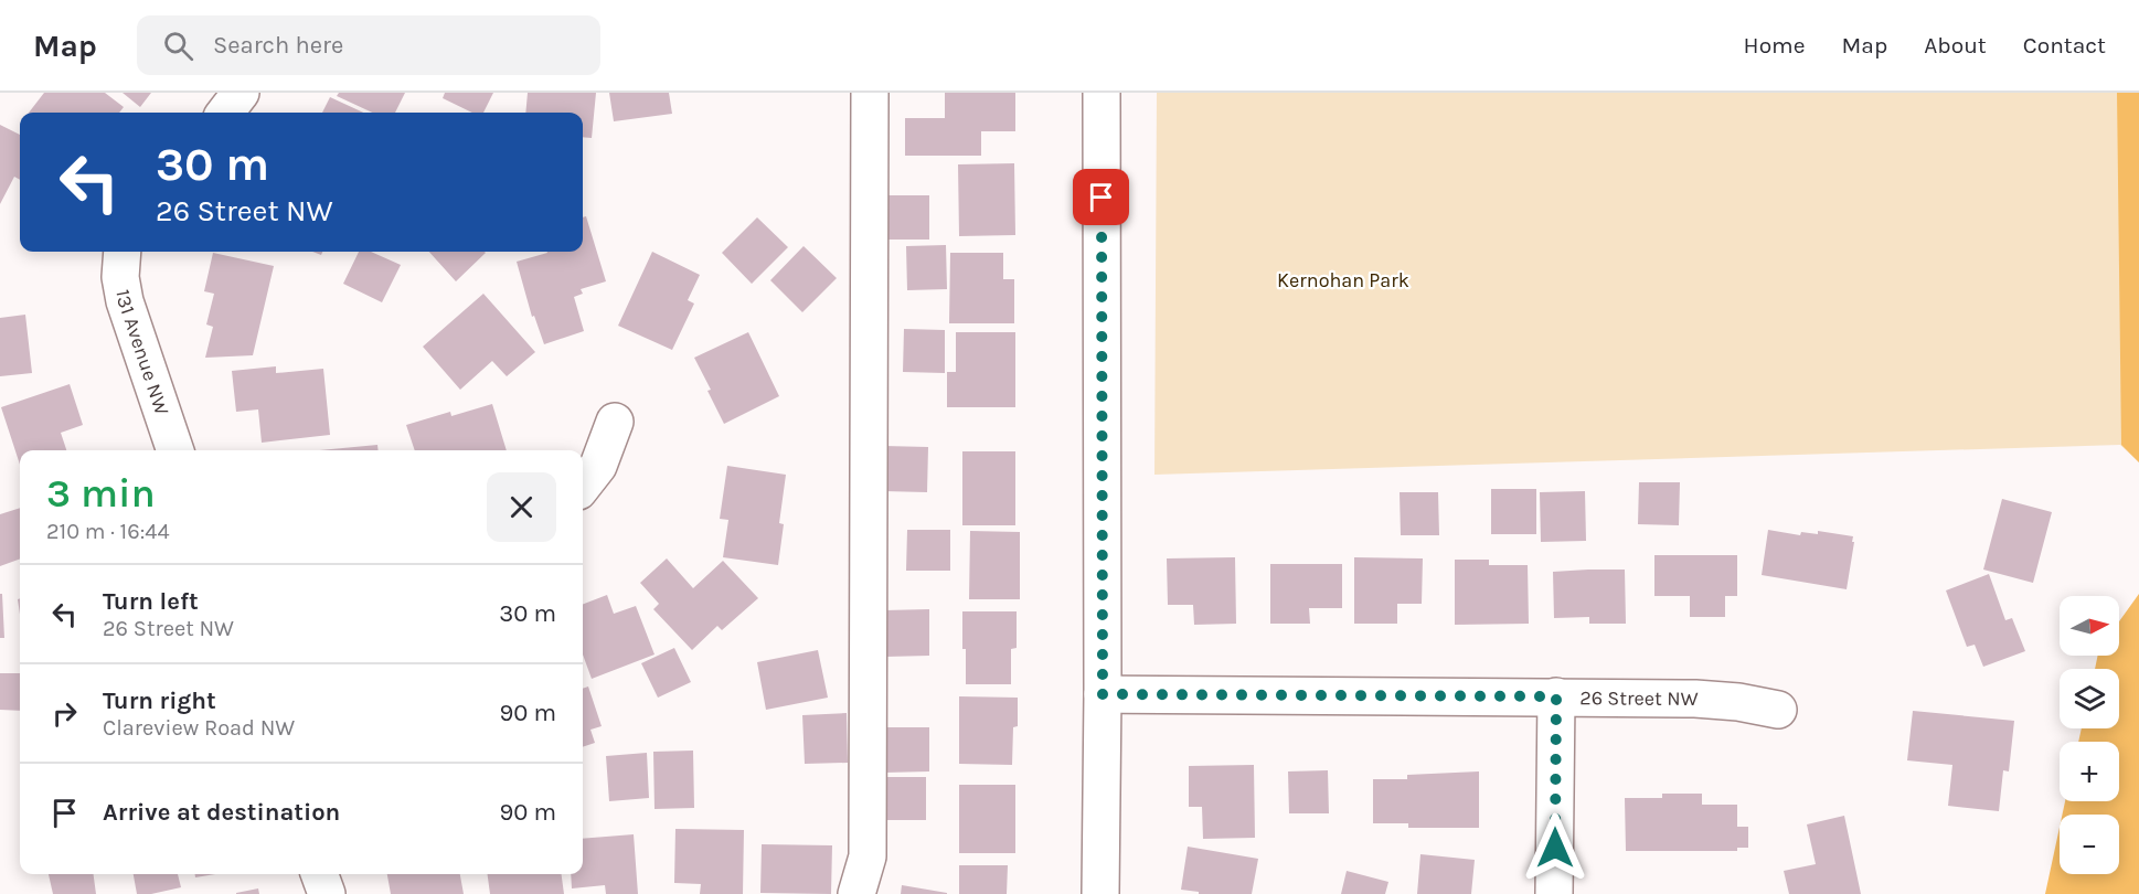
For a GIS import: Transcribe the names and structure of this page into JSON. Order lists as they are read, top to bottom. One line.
{"streets":{"street":["131 Avenue NW","26 Street NW"]},"parks":["Kernohan Park"],"north":"right","page":{"header":"Map","search":"Search here","nav":["Home","Map","About","Contact"],"turn":["30 m","26 Street NW"],"heading":["3 min","210 m · 16:44"],"list":[{"name":"Turn left","note":"26 Street NW","value":"30 m"},{"name":"Turn right","note":"Clareview Road NW","value":"90 m"},{"name":"Arrive at destination","value":"90 m"}],"map_buttons":["+","−"]}}
